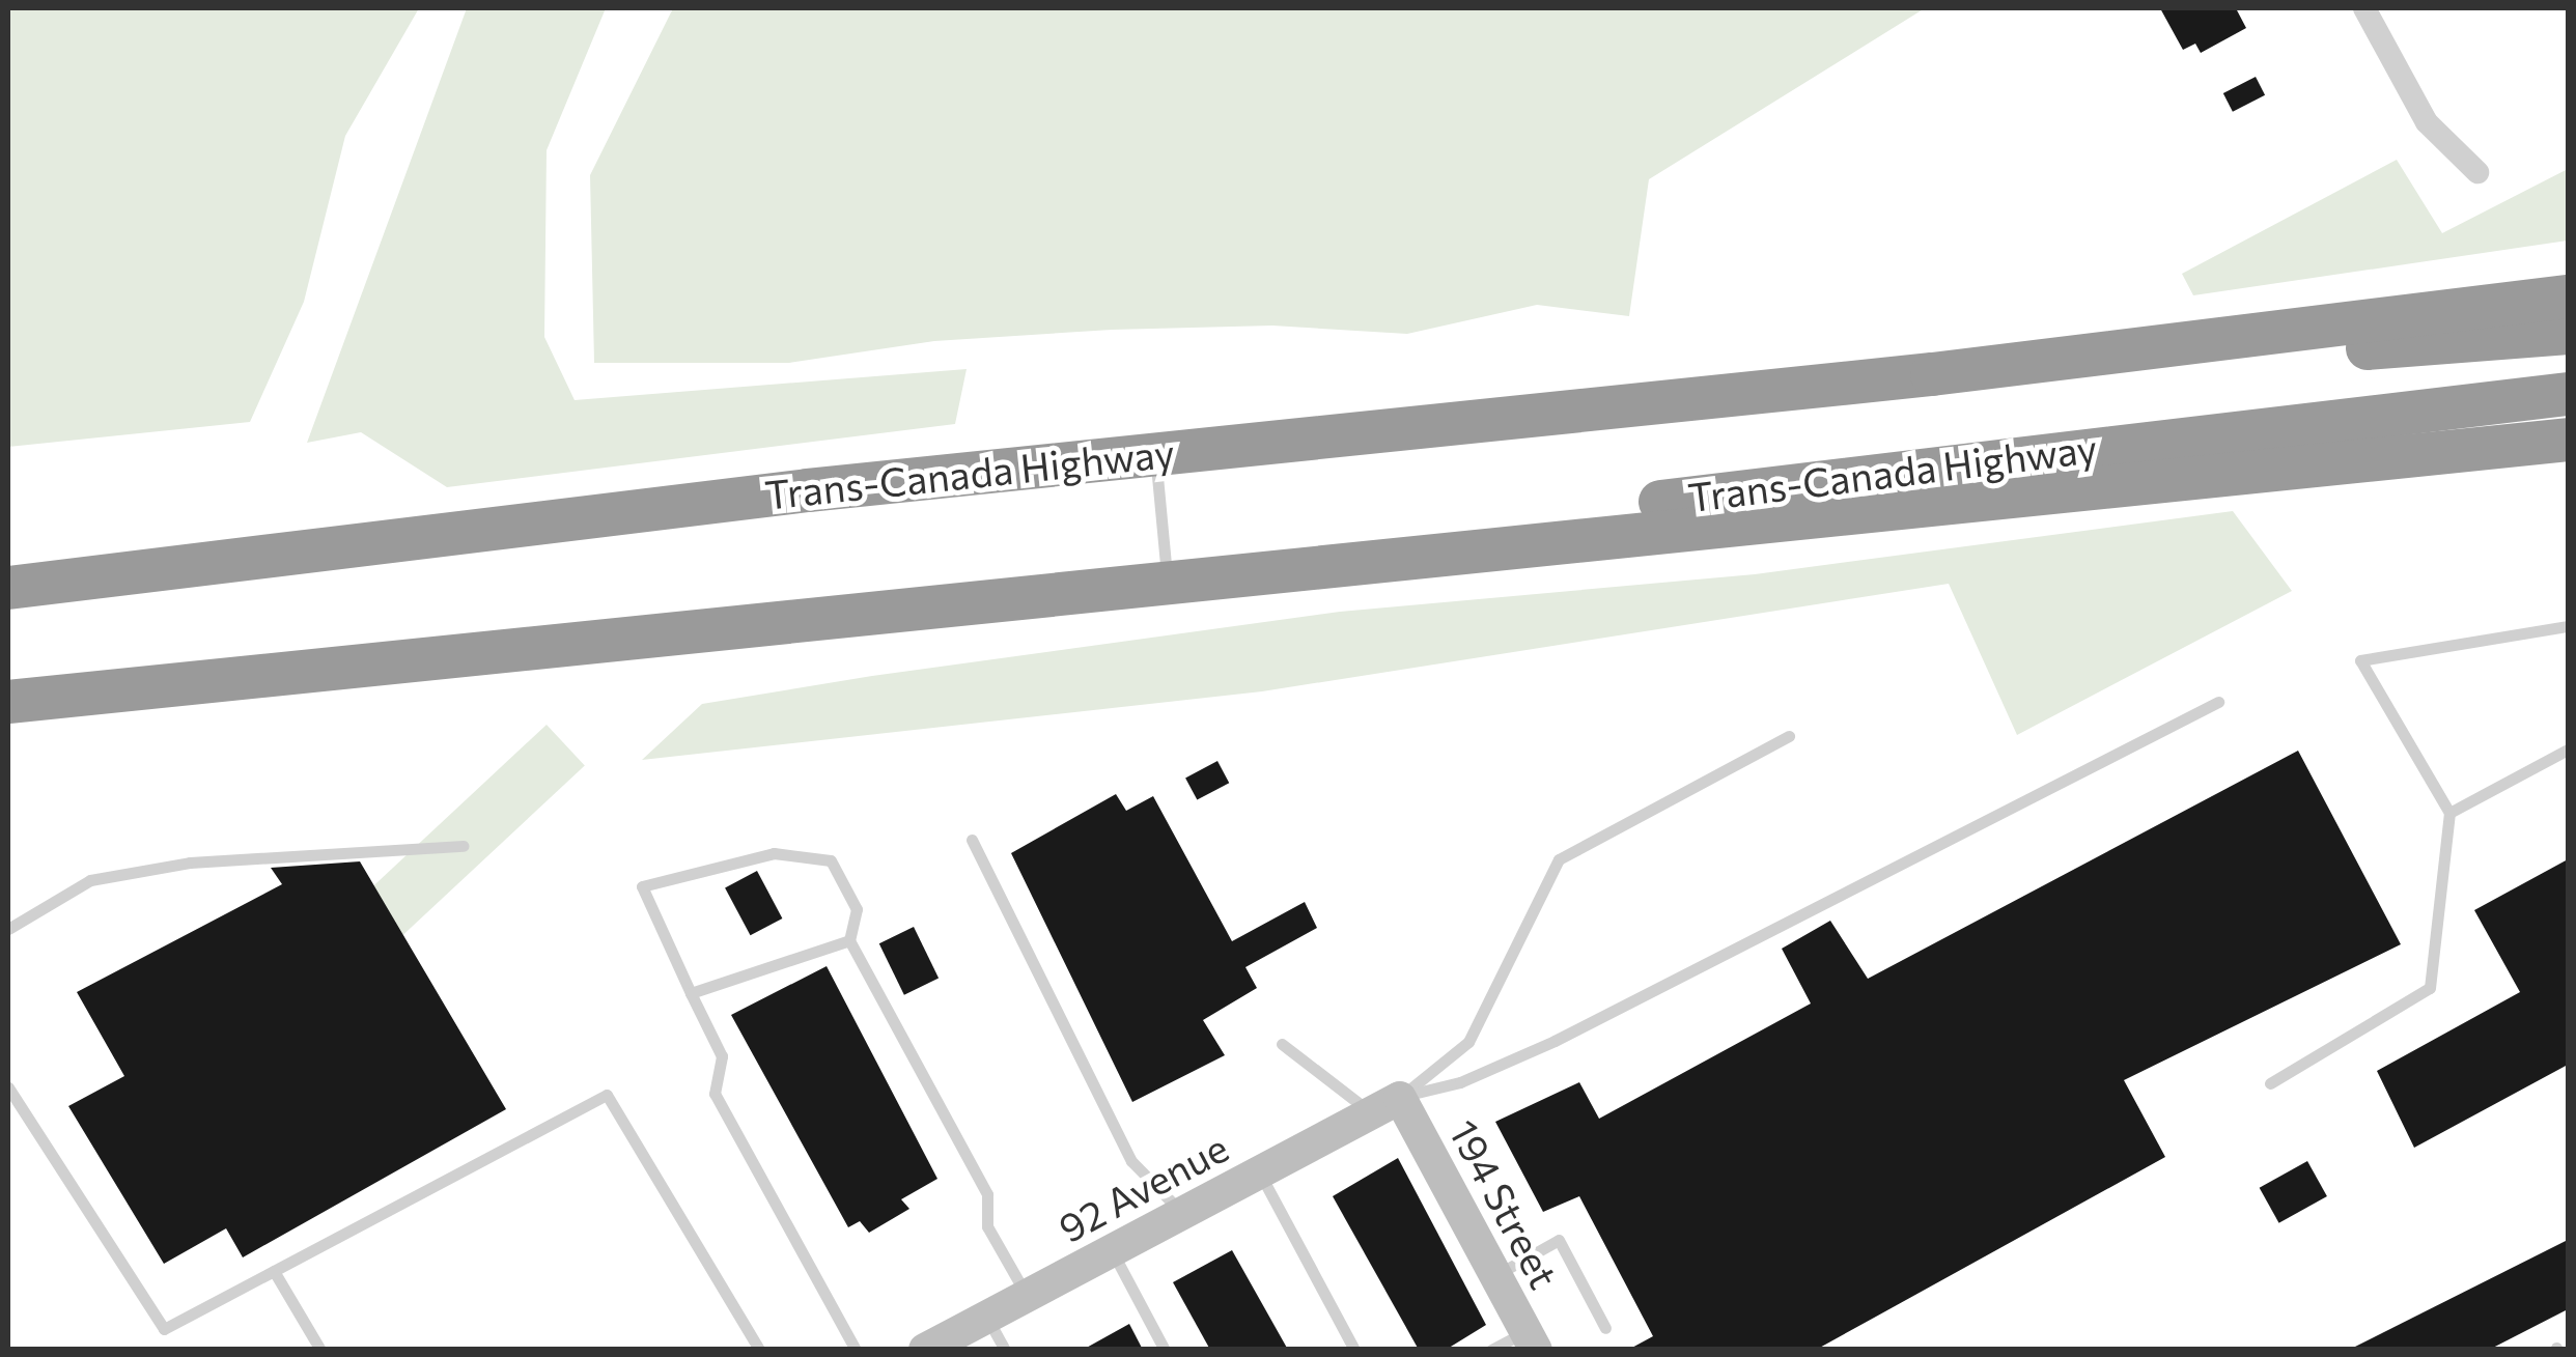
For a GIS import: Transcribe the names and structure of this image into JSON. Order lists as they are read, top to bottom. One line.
{"streets":{"highway":["Trans-Canada Highway"],"street":["92 Avenue","194 Street"]},"crossings":[["92 Avenue","194 Street"]]}
